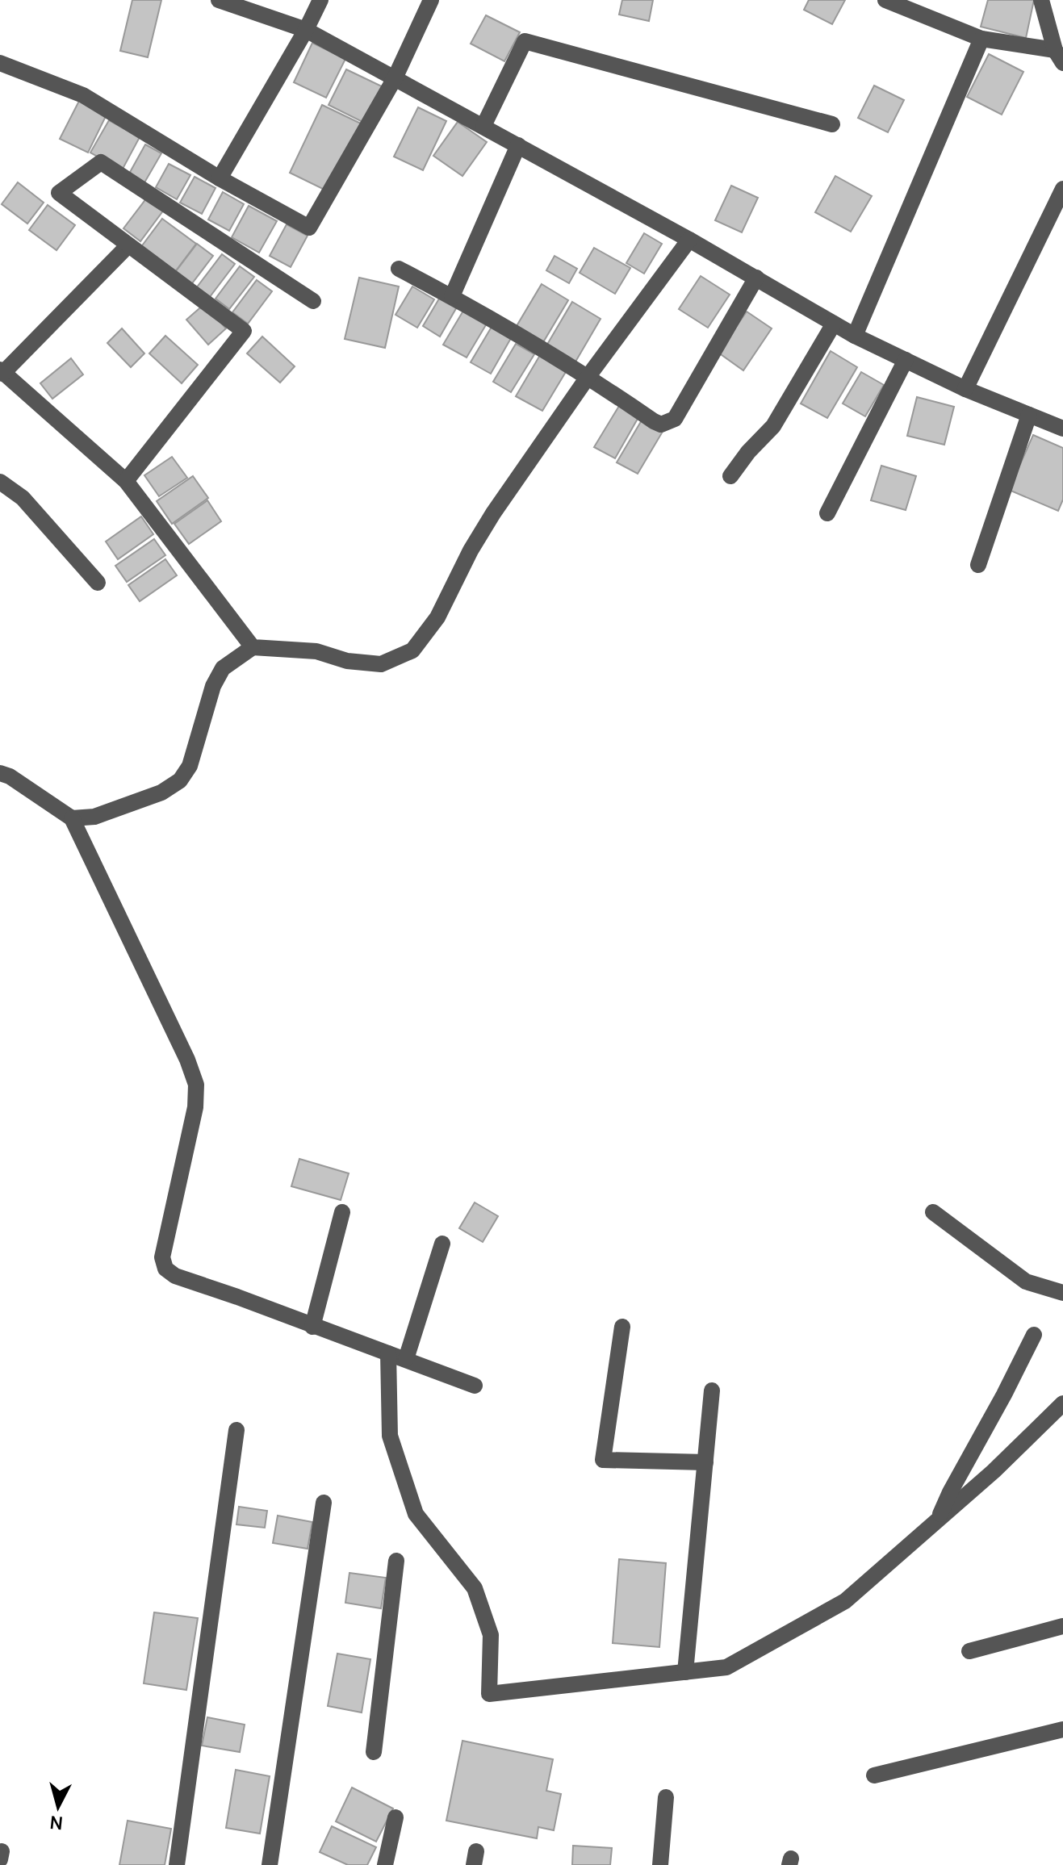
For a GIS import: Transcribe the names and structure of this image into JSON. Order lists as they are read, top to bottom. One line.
{"north":"bottom"}
